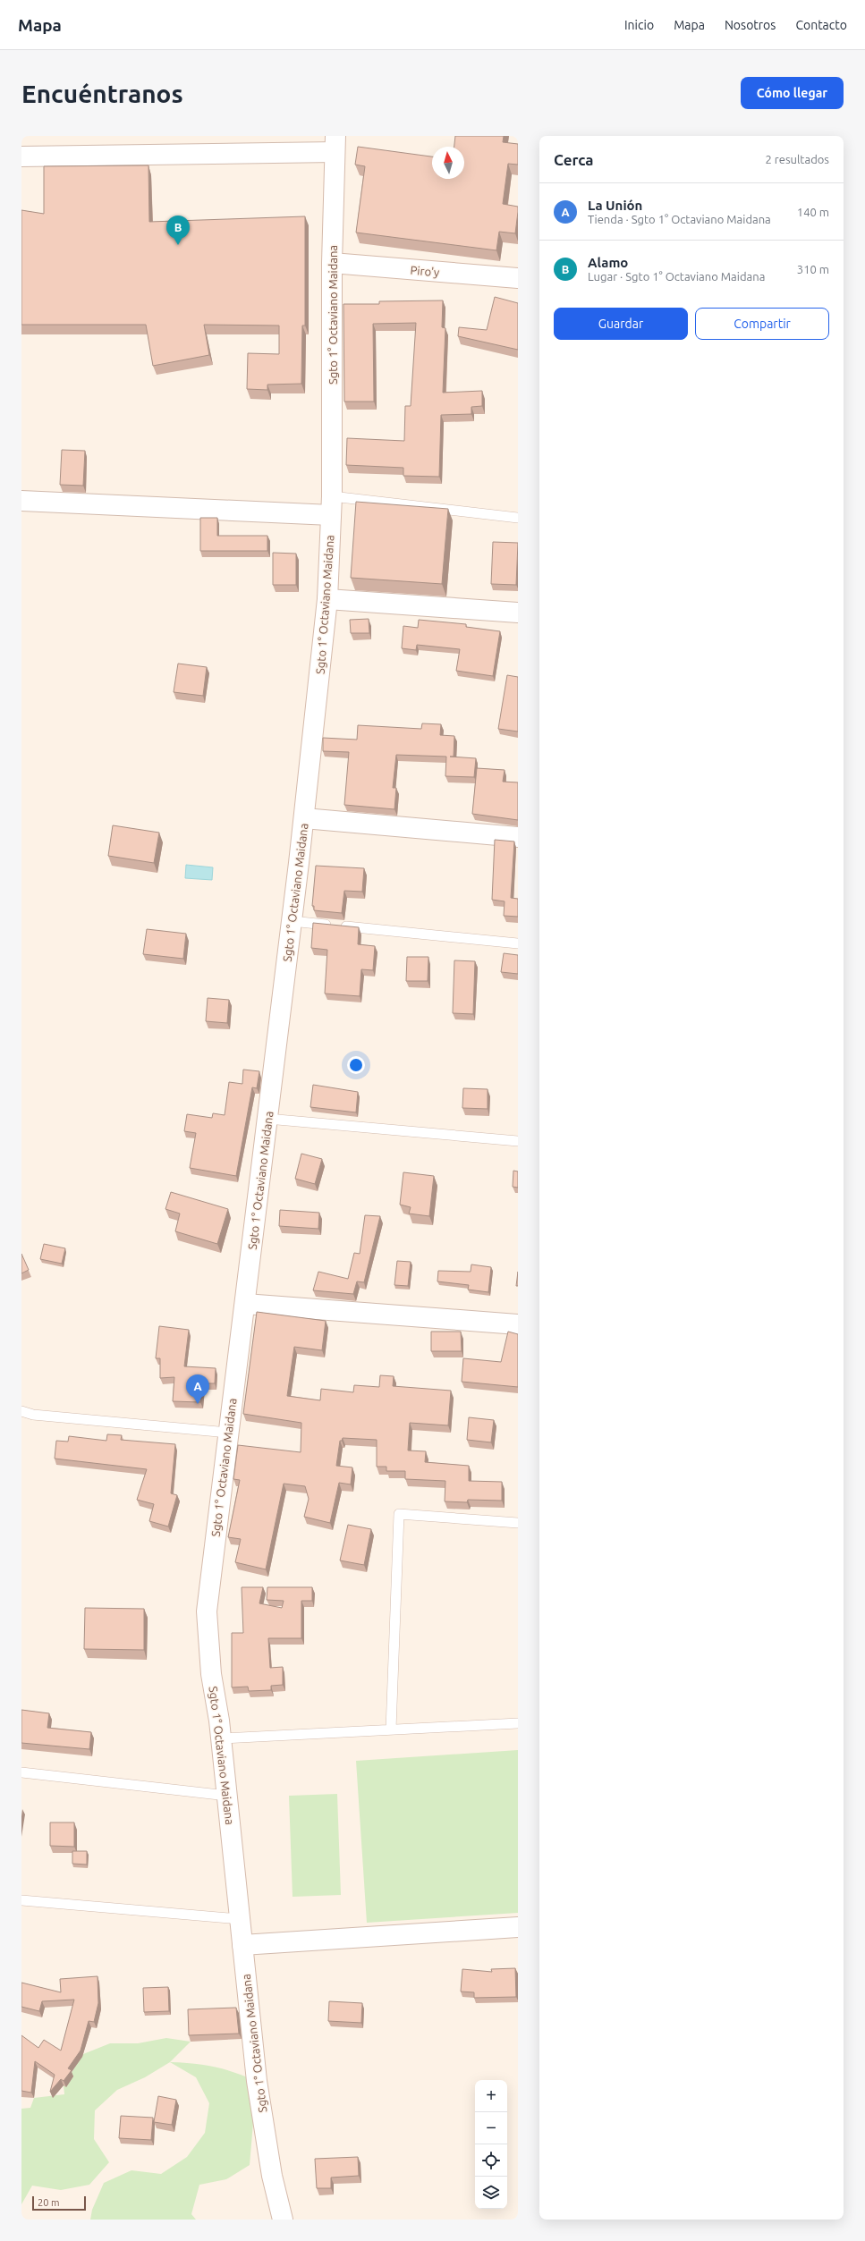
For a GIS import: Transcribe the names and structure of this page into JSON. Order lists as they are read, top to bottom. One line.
{"streets":{"main road":["Piro'y","Sgto 1° Octaviano Maidana"]},"crossings":[["Piro'y","Sgto 1° Octaviano Maidana"]],"scale_bar":"20 m","north":"top","page":{"header":"Mapa","nav":["Inicio","Mapa","Nosotros","Contacto"],"buttons":["Cómo llegar",["Guardar","Compartir"]],"title":"Encuéntranos","heading":["Cerca","2 resultados"],"list":[{"mark":"A","name":"La Unión","note":"Tienda · Sgto 1° Octaviano Maidana","value":"140 m"},{"mark":"B","name":"Alamo","note":"Lugar · Sgto 1° Octaviano Maidana","value":"310 m"}],"pins":["B","A"],"map_buttons":["+","−"],"scale":"20 m"}}
